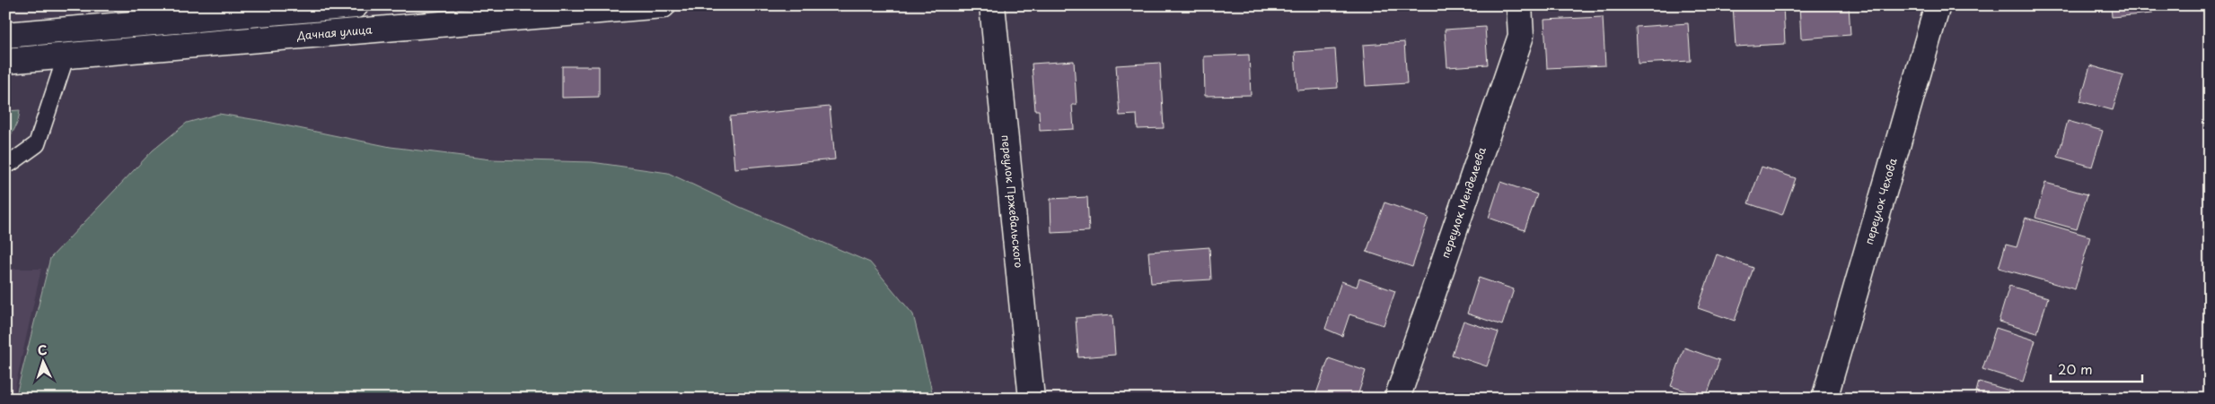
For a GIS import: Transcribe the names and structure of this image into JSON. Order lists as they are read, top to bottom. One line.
{"streets":{"street":["Дачная улица","переулок Пржевальского","переулок Менделеева","переулок Чехова"]},"scale_bar":"20 m","north":"top"}
